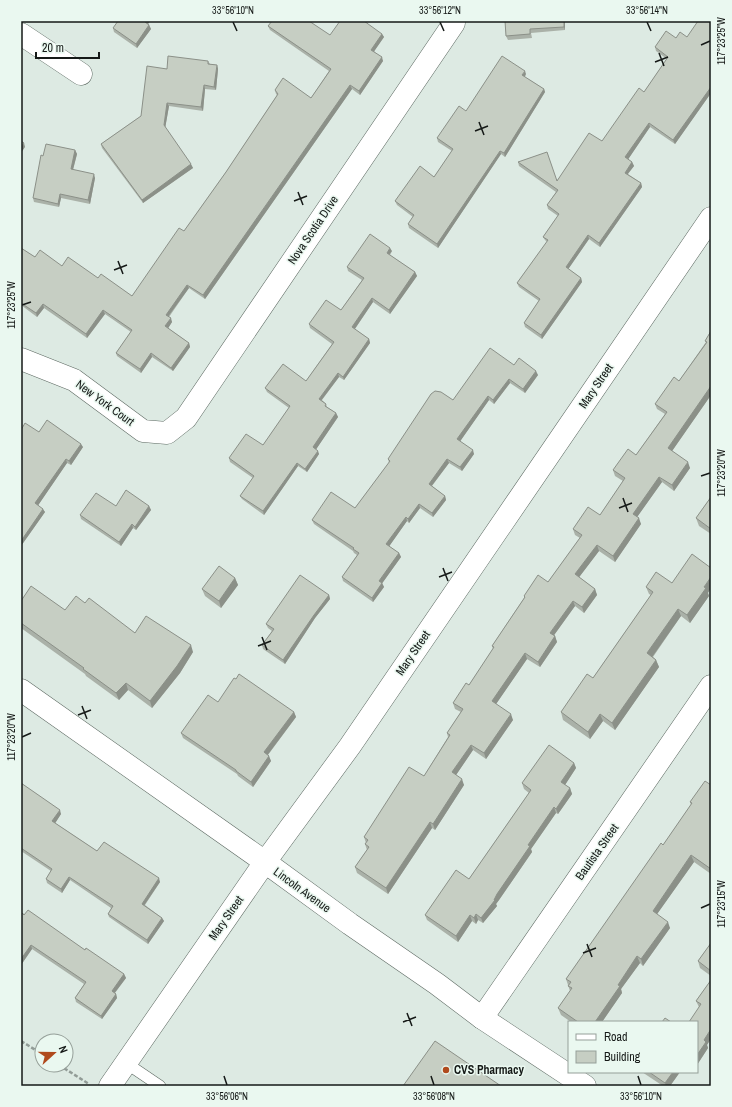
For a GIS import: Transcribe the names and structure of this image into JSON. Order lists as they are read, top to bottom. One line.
{"streets":{"street":["Nova Scotia Drive","Mary Street","New York Court","Bautista Street","Lincoln Avenue"]},"crossings":[["Nova Scotia Drive","New York Court"],["Mary Street","Lincoln Avenue"],["Bautista Street","Lincoln Avenue"]],"places":["CVS Pharmacy"],"legend":["Road","Building"],"scale_bar":"20 m","north":"right","coordinates":["33°56'10\"N","33°56'12\"N","33°56'14\"N","117°23'25\"W","117°23'20\"W","117°23'15\"W","33°56'06\"N","33°56'08\"N"]}
